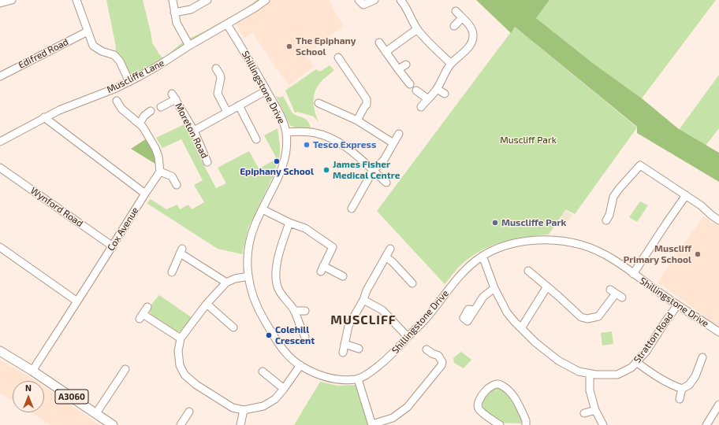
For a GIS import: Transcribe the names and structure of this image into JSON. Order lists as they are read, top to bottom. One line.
{"streets":{"main road":["A3060"],"street":["Edifred Road","Muscliffe Lane","Shillingstone Drive","Moreton Road","Wynford Road","Cox Avenue","Stratton Road"]},"crossings":[["Muscliffe Lane","Shillingstone Drive"],["Shillingstone Drive","Stratton Road"],["Wynford Road","Cox Avenue"],["Cox Avenue","A3060"]],"districts":["MUSCLIFF"],"parks":["Muscliff Park"],"places":["The Epiphany School","Tesco Express","Epiphany School","James Fisher Medical Centre","Muscliffe Park","Muscliff Primary School","Colehill Crescent"],"north":"top"}
